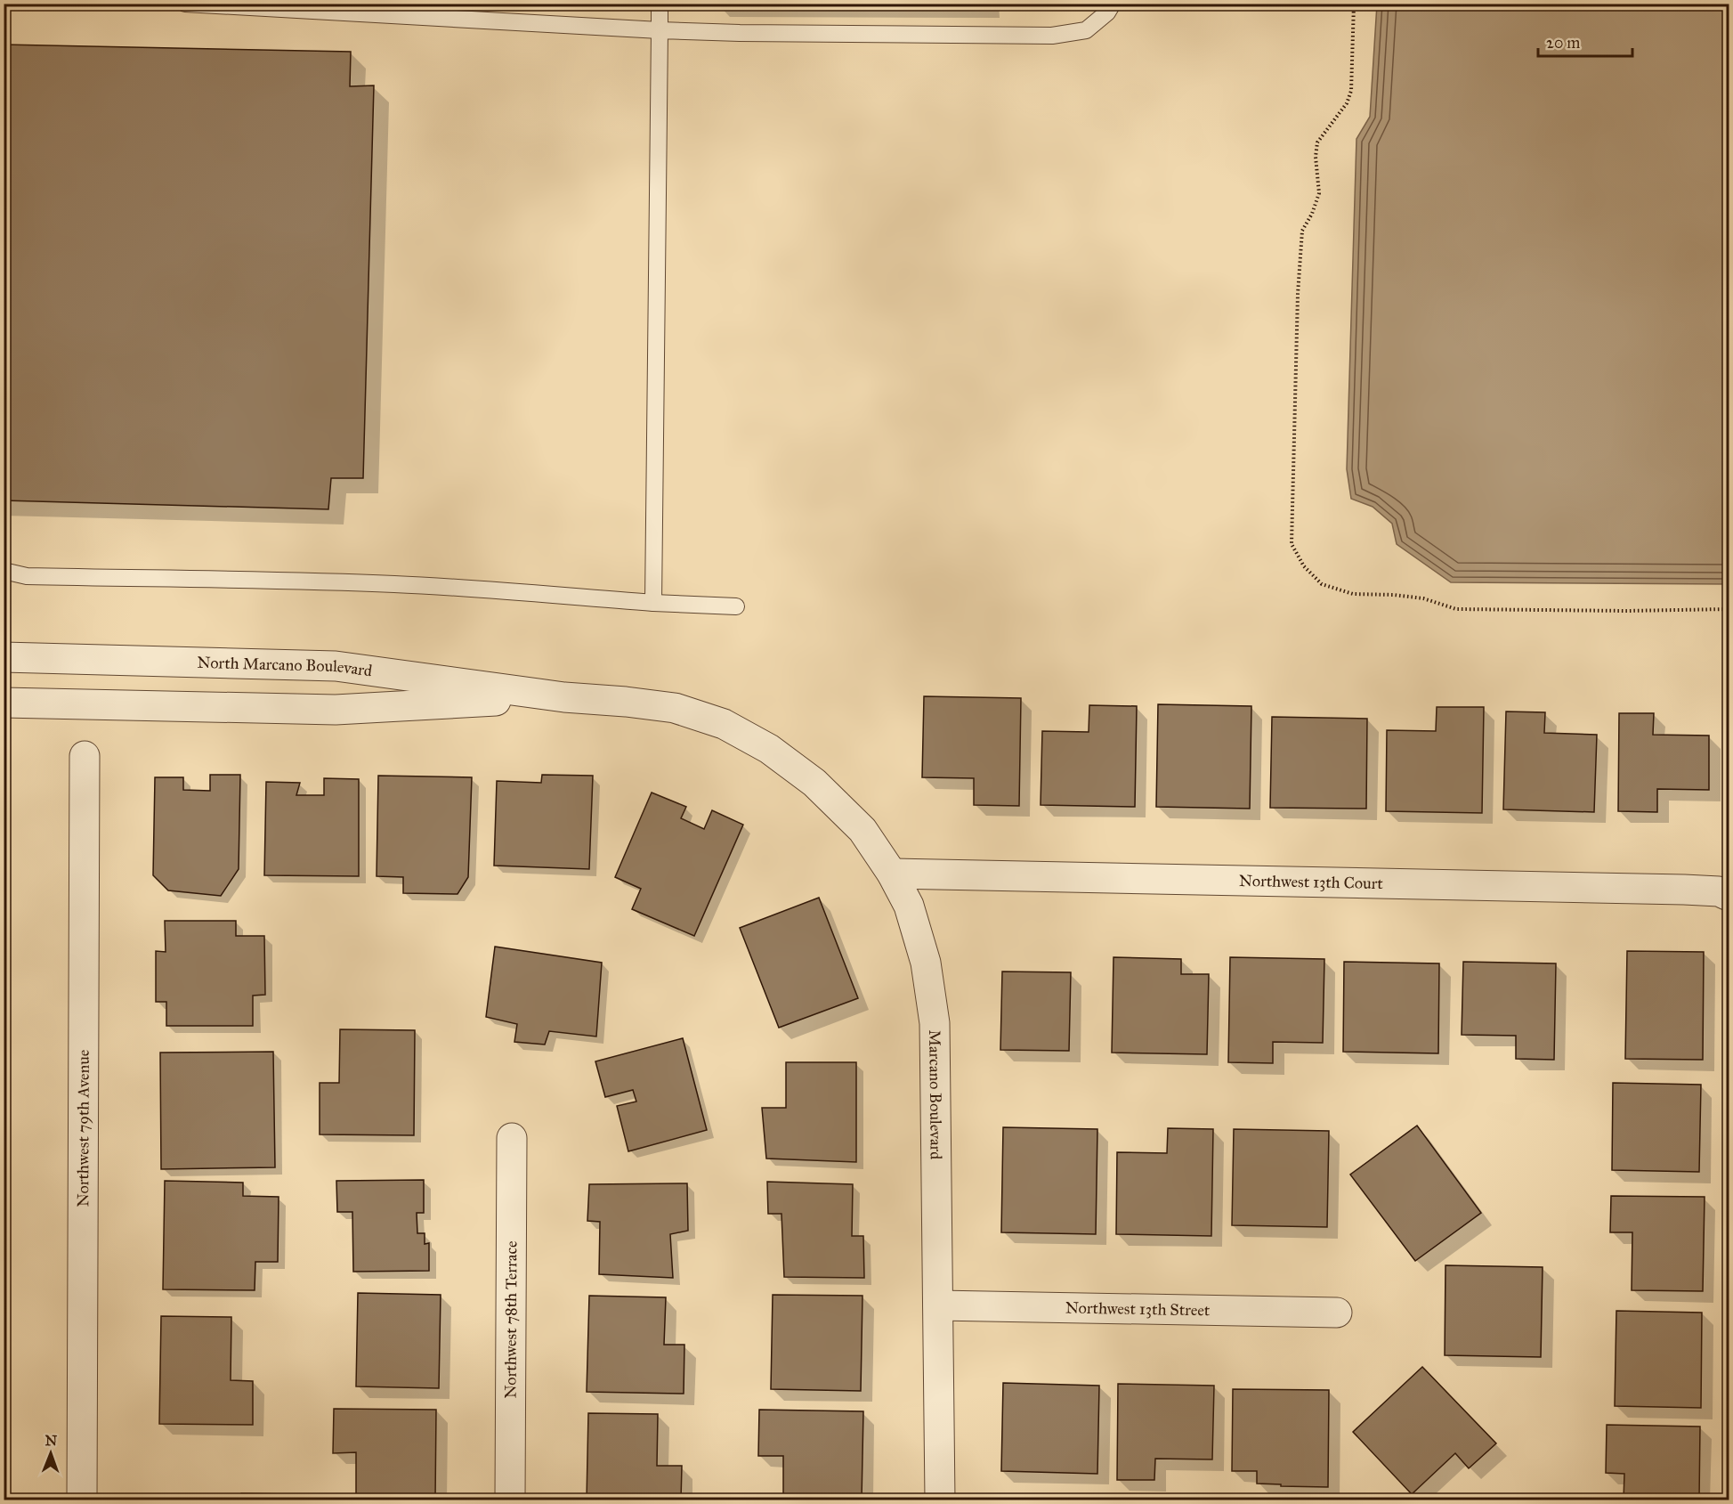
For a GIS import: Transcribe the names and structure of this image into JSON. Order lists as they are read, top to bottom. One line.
{"streets":{"street":["North Marcano Boulevard","Northwest 13th Court","Marcano Boulevard","Northwest 79th Avenue","Northwest 13th Street","Northwest 78th Terrace"]},"crossings":[["North Marcano Boulevard","Marcano Boulevard"],["Northwest 13th Court","Marcano Boulevard"],["Marcano Boulevard","Northwest 13th Street"]],"scale_bar":"20 m","north":"top"}
